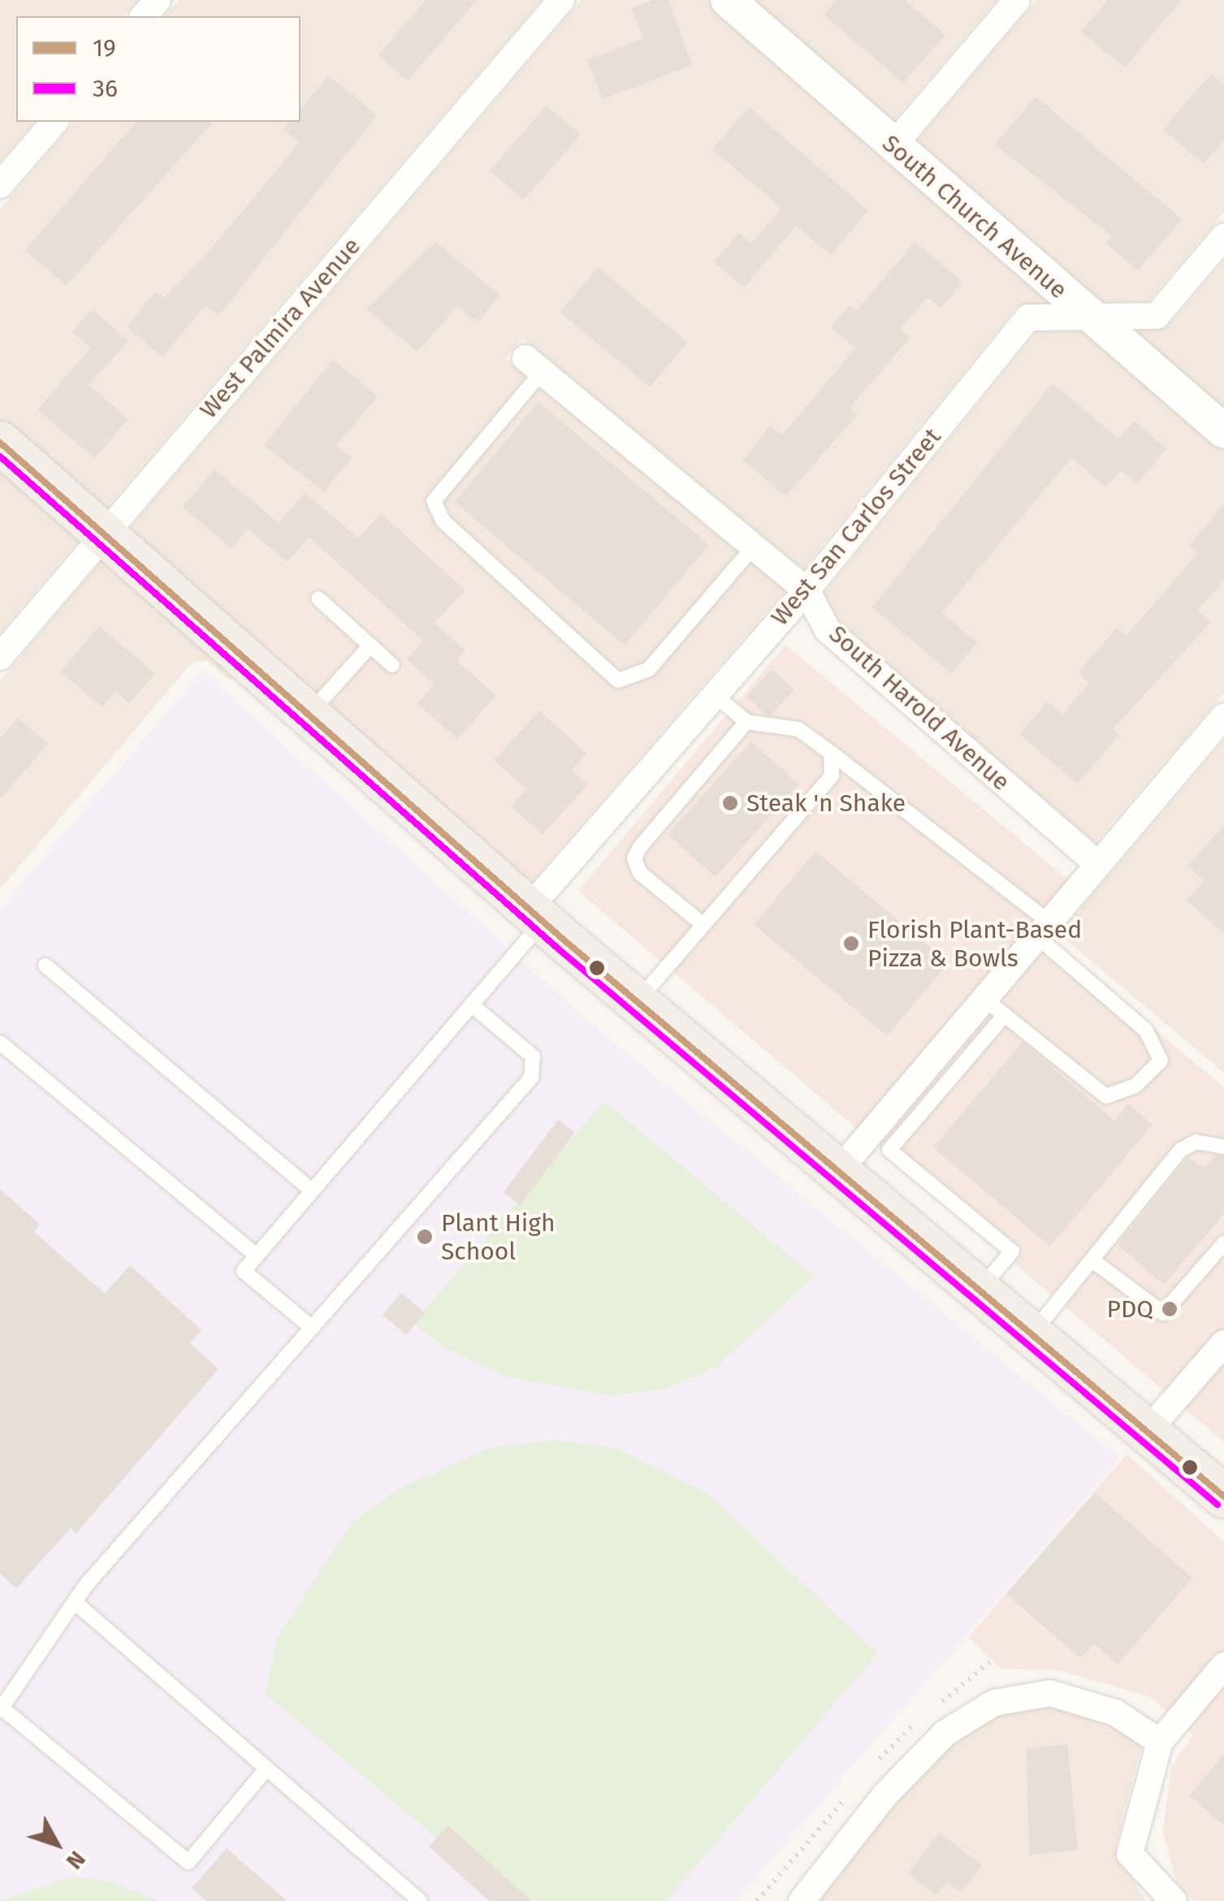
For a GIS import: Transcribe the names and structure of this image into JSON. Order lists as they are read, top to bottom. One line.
{"streets":{"street":["South Church Avenue","West Palmira Avenue","West San Carlos Street","South Harold Avenue"]},"crossings":[["South Church Avenue","West San Carlos Street"],["West San Carlos Street","South Harold Avenue"]],"places":["Steak 'n Shake","Florish Plant-Based Pizza & Bowls","Plant High School","PDQ"],"lines":["transit line 19","transit line 36"],"legend":["19","36"],"north":"bottom right"}
